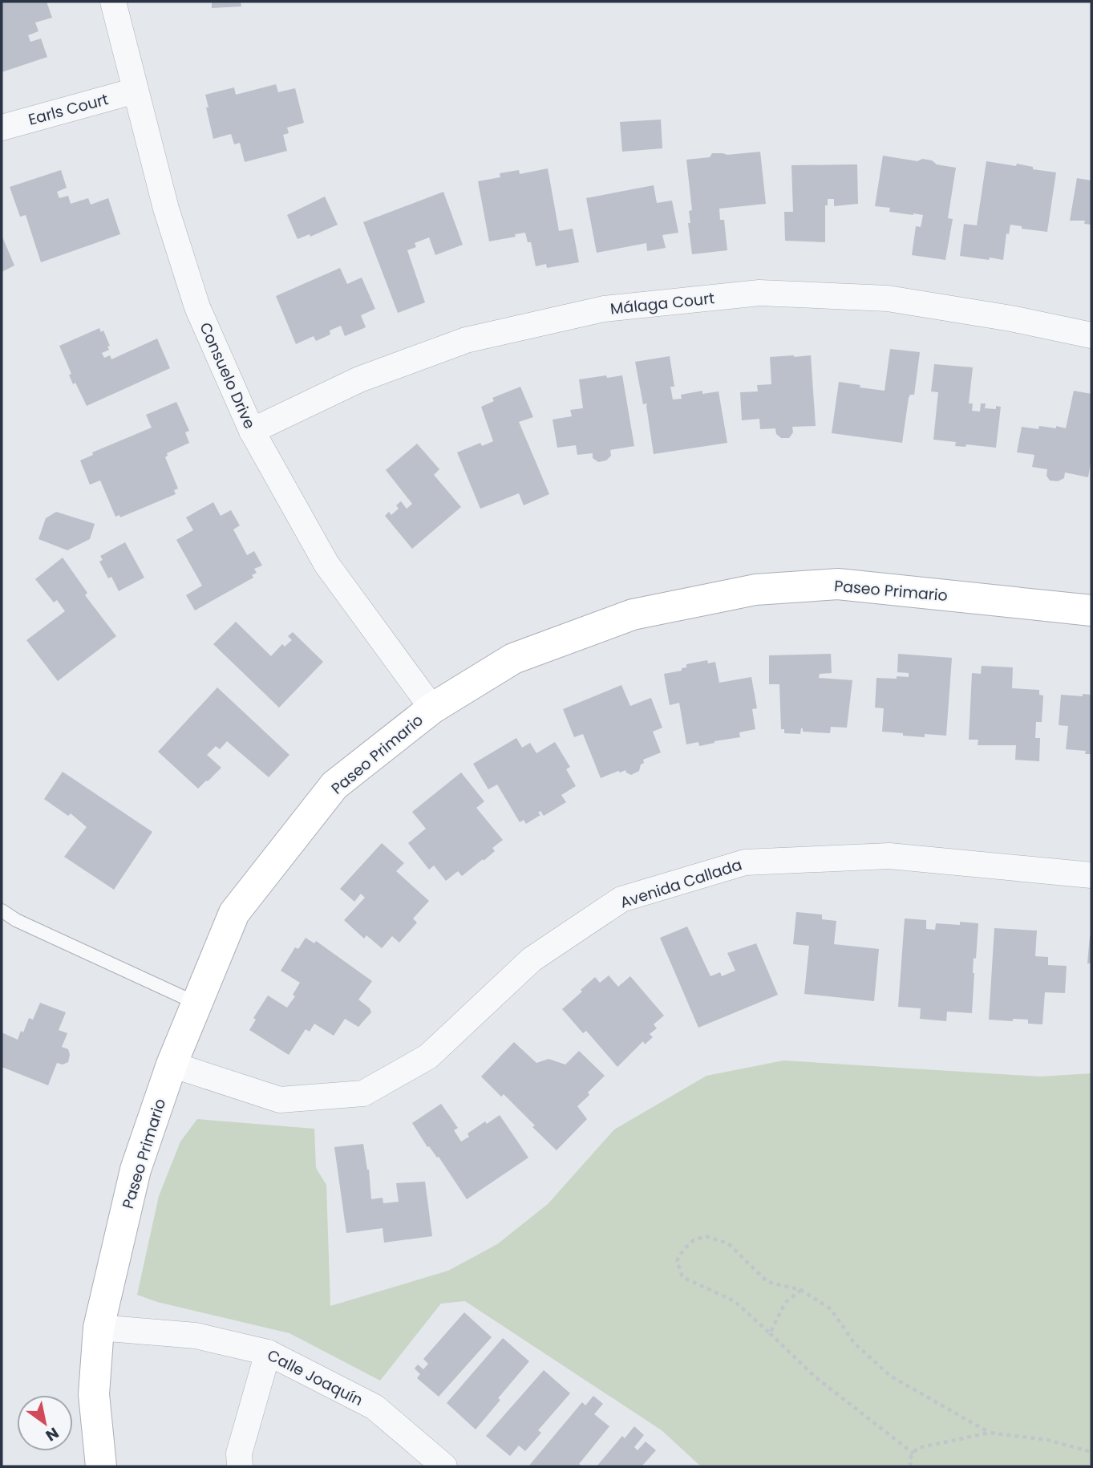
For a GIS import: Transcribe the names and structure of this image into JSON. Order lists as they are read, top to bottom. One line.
{"streets":{"street":["Earls Court","Málaga Court","Consuelo Drive","Paseo Primario","Avenida Callada","Calle Joaquín"]},"crossings":[["Earls Court","Consuelo Drive"],["Málaga Court","Consuelo Drive"],["Consuelo Drive","Paseo Primario"],["Paseo Primario","Avenida Callada"],["Paseo Primario","Calle Joaquín"]],"north":"bottom right"}
